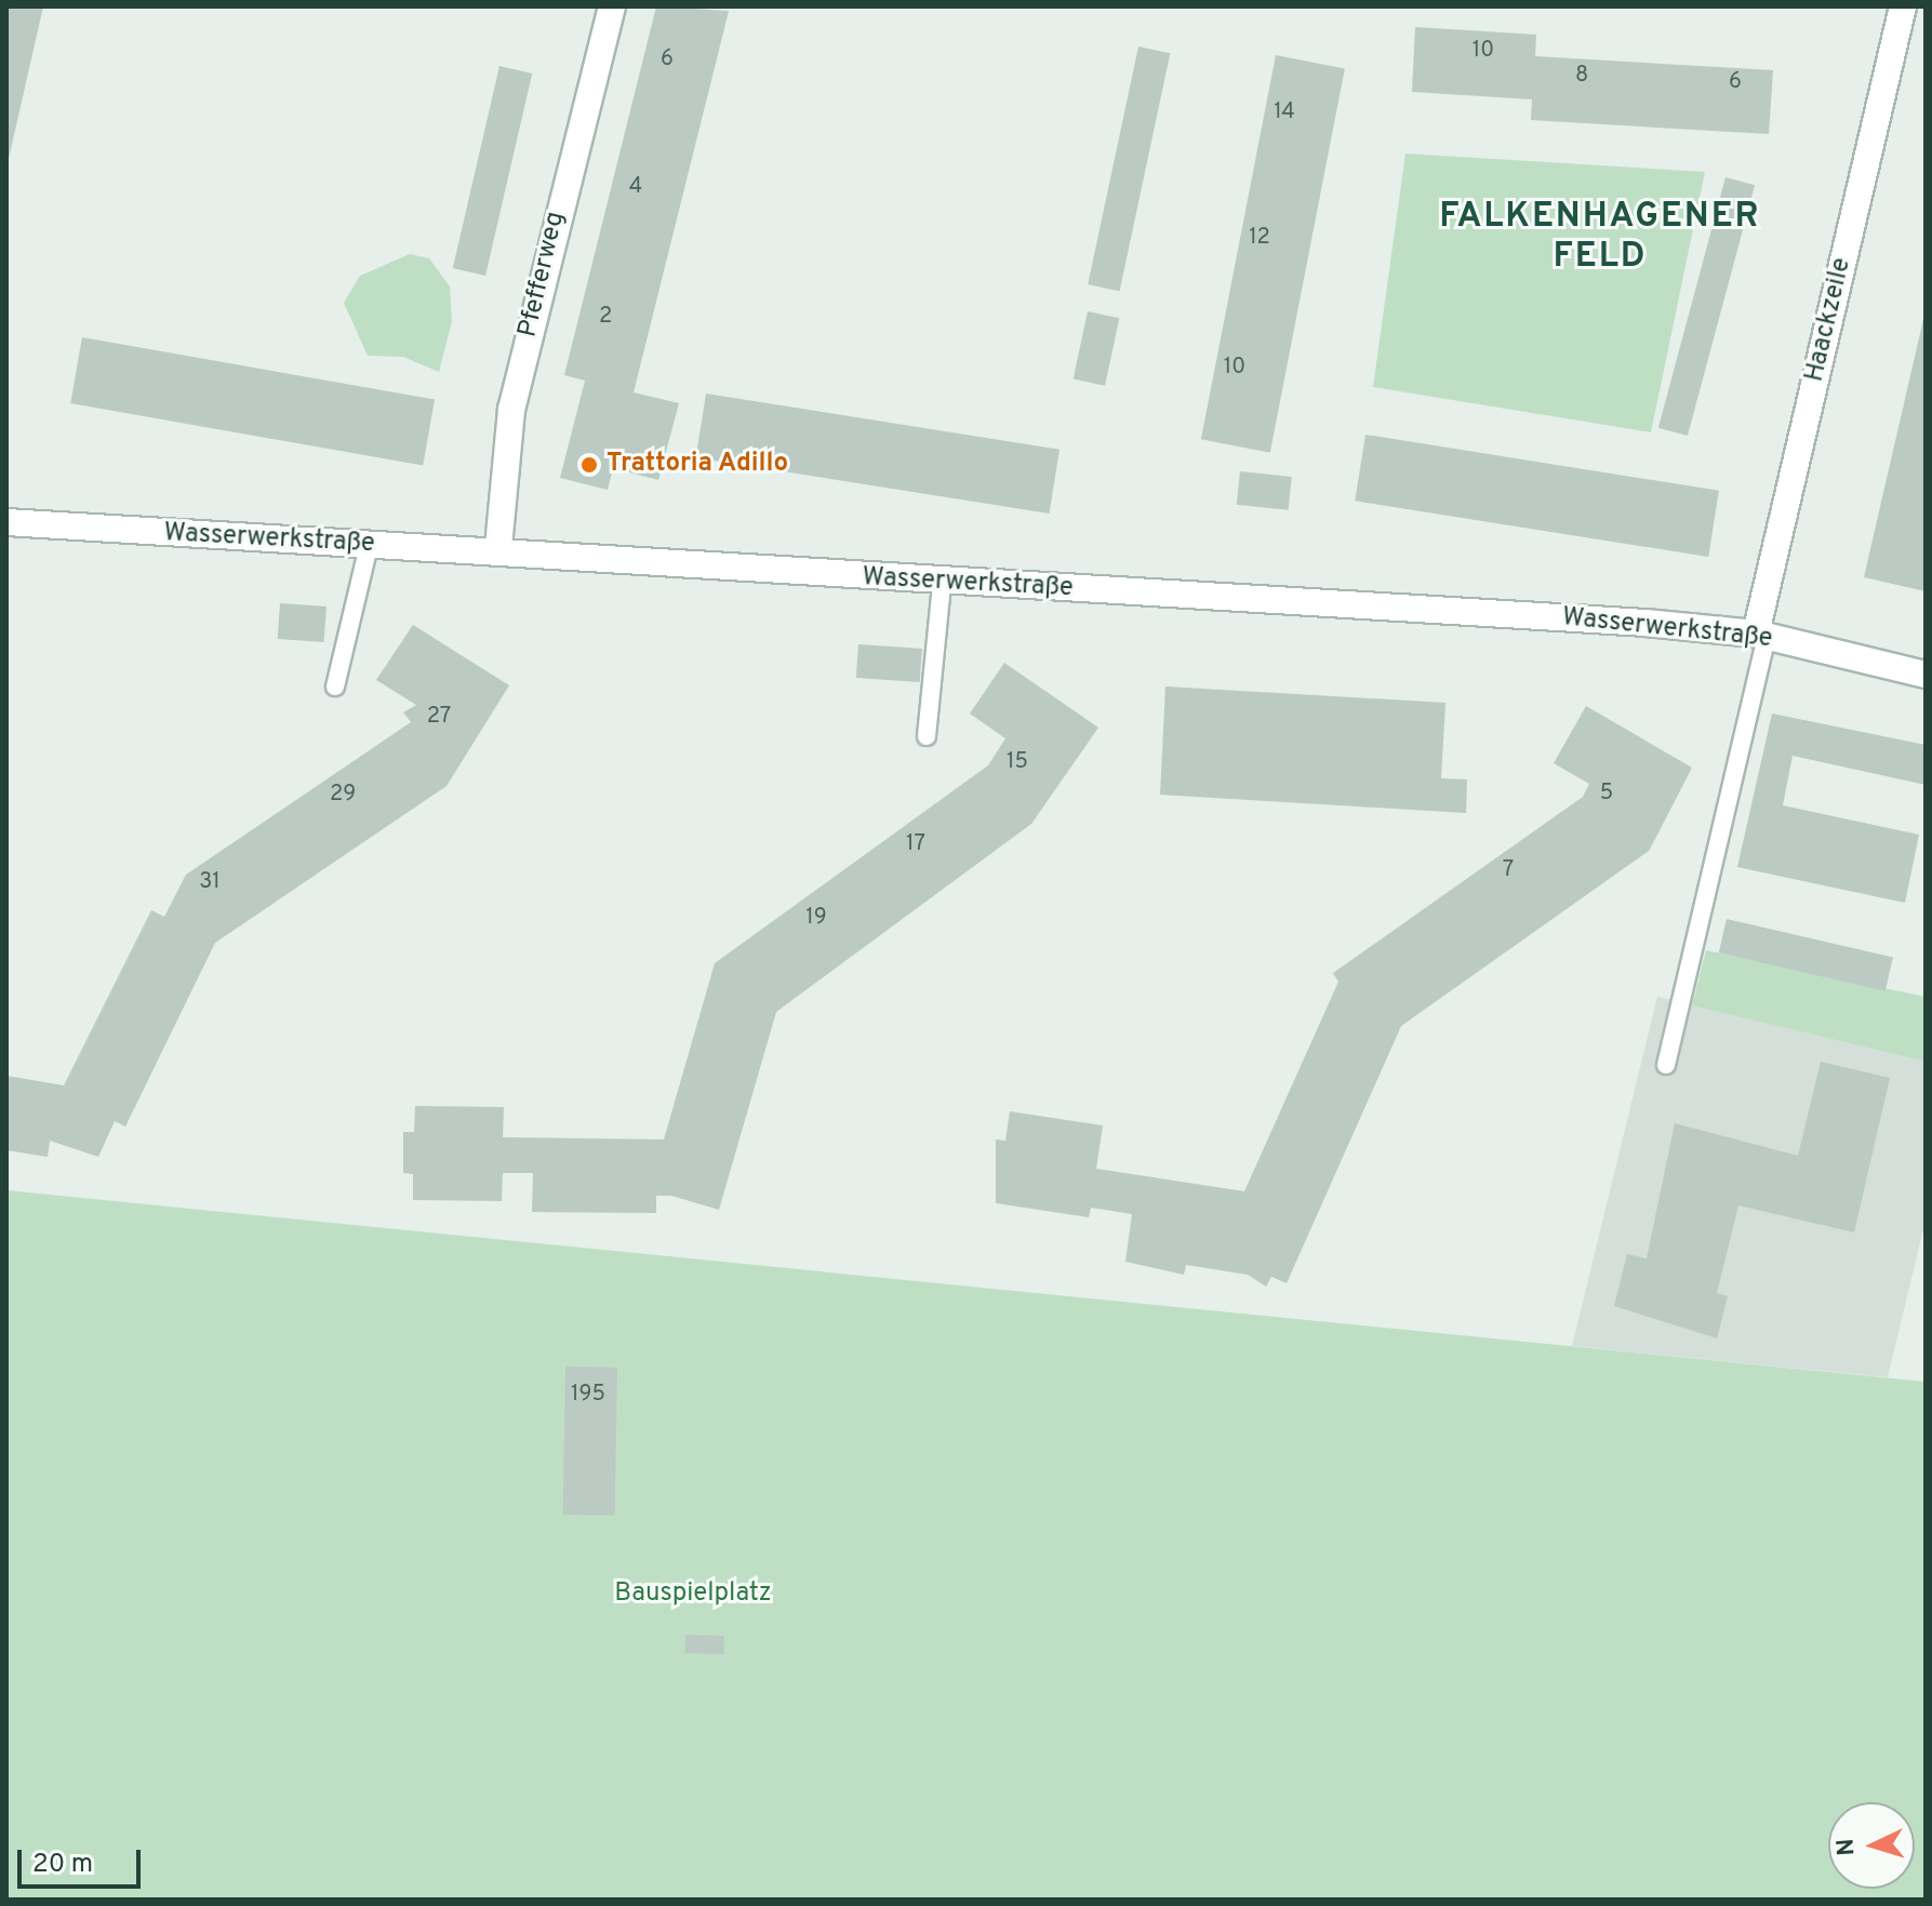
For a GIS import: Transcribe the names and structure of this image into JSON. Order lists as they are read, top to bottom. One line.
{"streets":{"street":["Pfefferweg","Haackzeile","Wasserwerkstraße"]},"crossings":[["Pfefferweg","Wasserwerkstraße"],["Haackzeile","Wasserwerkstraße"]],"districts":["FALKENHAGENER FELD"],"parks":["Bauspielplatz"],"places":["Trattoria Adillo"],"house_numbers":["10","6","8","6","14","4","12","2","10","27","15","5","29","17","7","31","19","195"],"scale_bar":"20 m","north":"left"}
